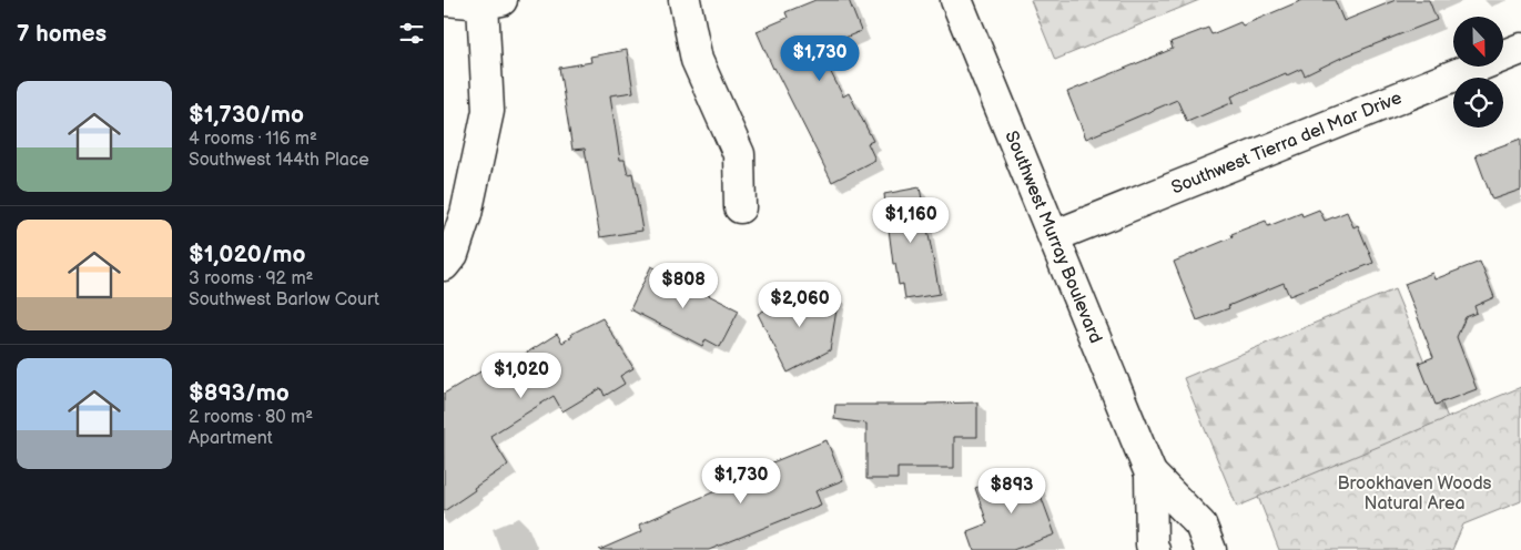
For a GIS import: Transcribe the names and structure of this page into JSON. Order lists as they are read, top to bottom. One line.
{"streets":{"street":["Southwest Tierra del Mar Drive","Southwest Murray Boulevard"]},"crossings":[["Southwest Tierra del Mar Drive","Southwest Murray Boulevard"]],"parks":["Brookhaven Woods Natural Area"],"north":"bottom","page":{"heading":"7 homes","price":["$1,730","$1,160","$808","$2,060","$1,020","$1,730","$893"],"list":[{"name":"$1,730/mo","note":"4 rooms · 116 m² · Southwest 144th Place"},{"name":"$1,020/mo","note":"3 rooms · 92 m² · Southwest Barlow Court"},{"name":"$893/mo","note":"2 rooms · 80 m² · Apartment"}]}}
